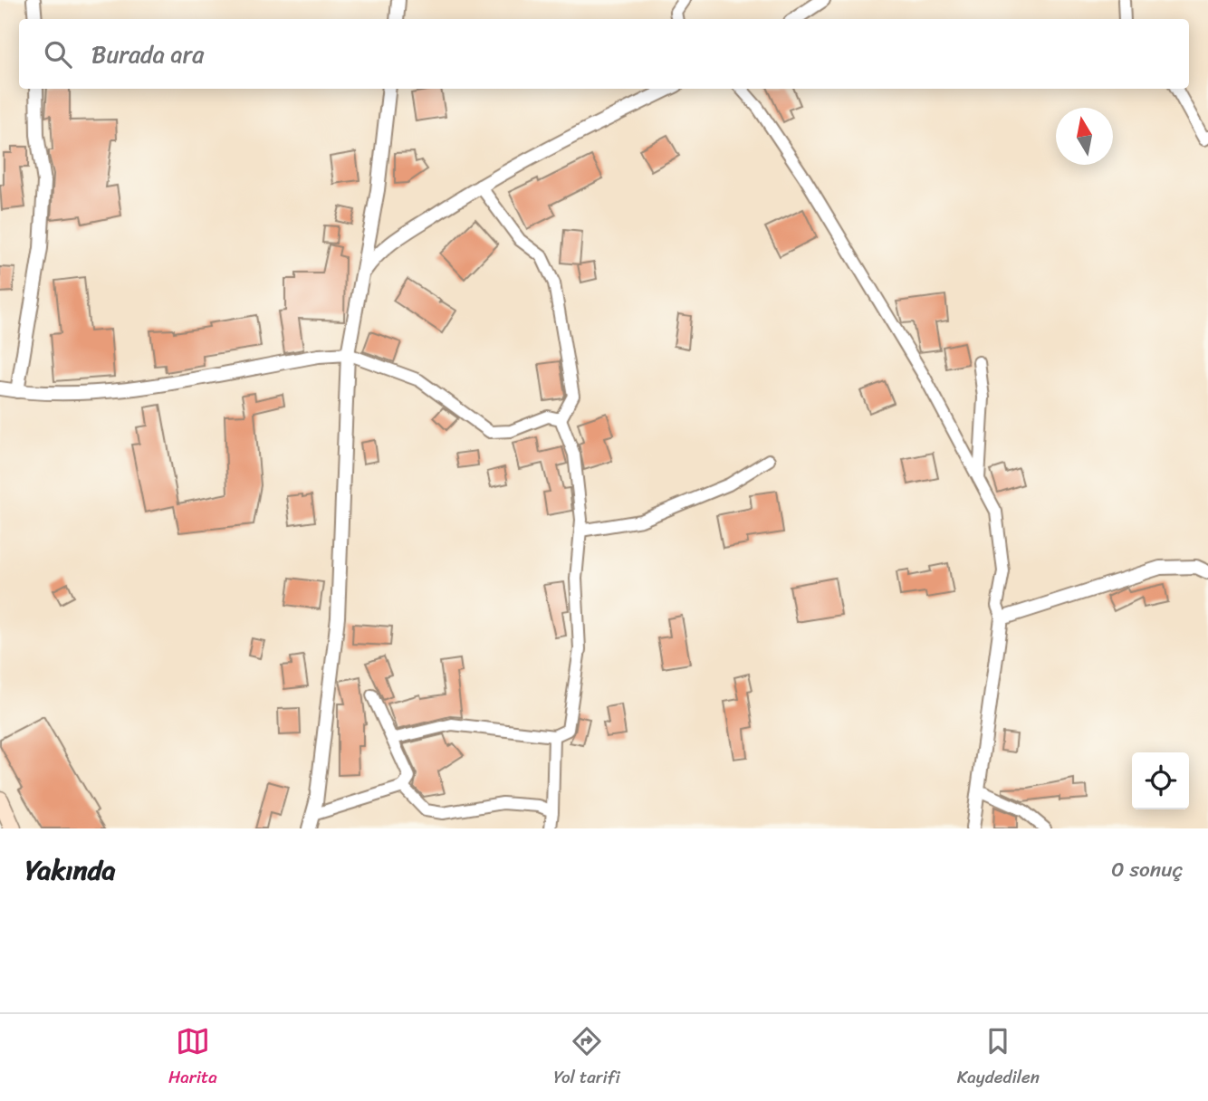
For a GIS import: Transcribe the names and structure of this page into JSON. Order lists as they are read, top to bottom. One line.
{"north":"top","page":{"search":"Burada ara","heading":["Yakında","0 sonuç"],"nav":["Harita","Yol tarifi","Kaydedilen"]}}
